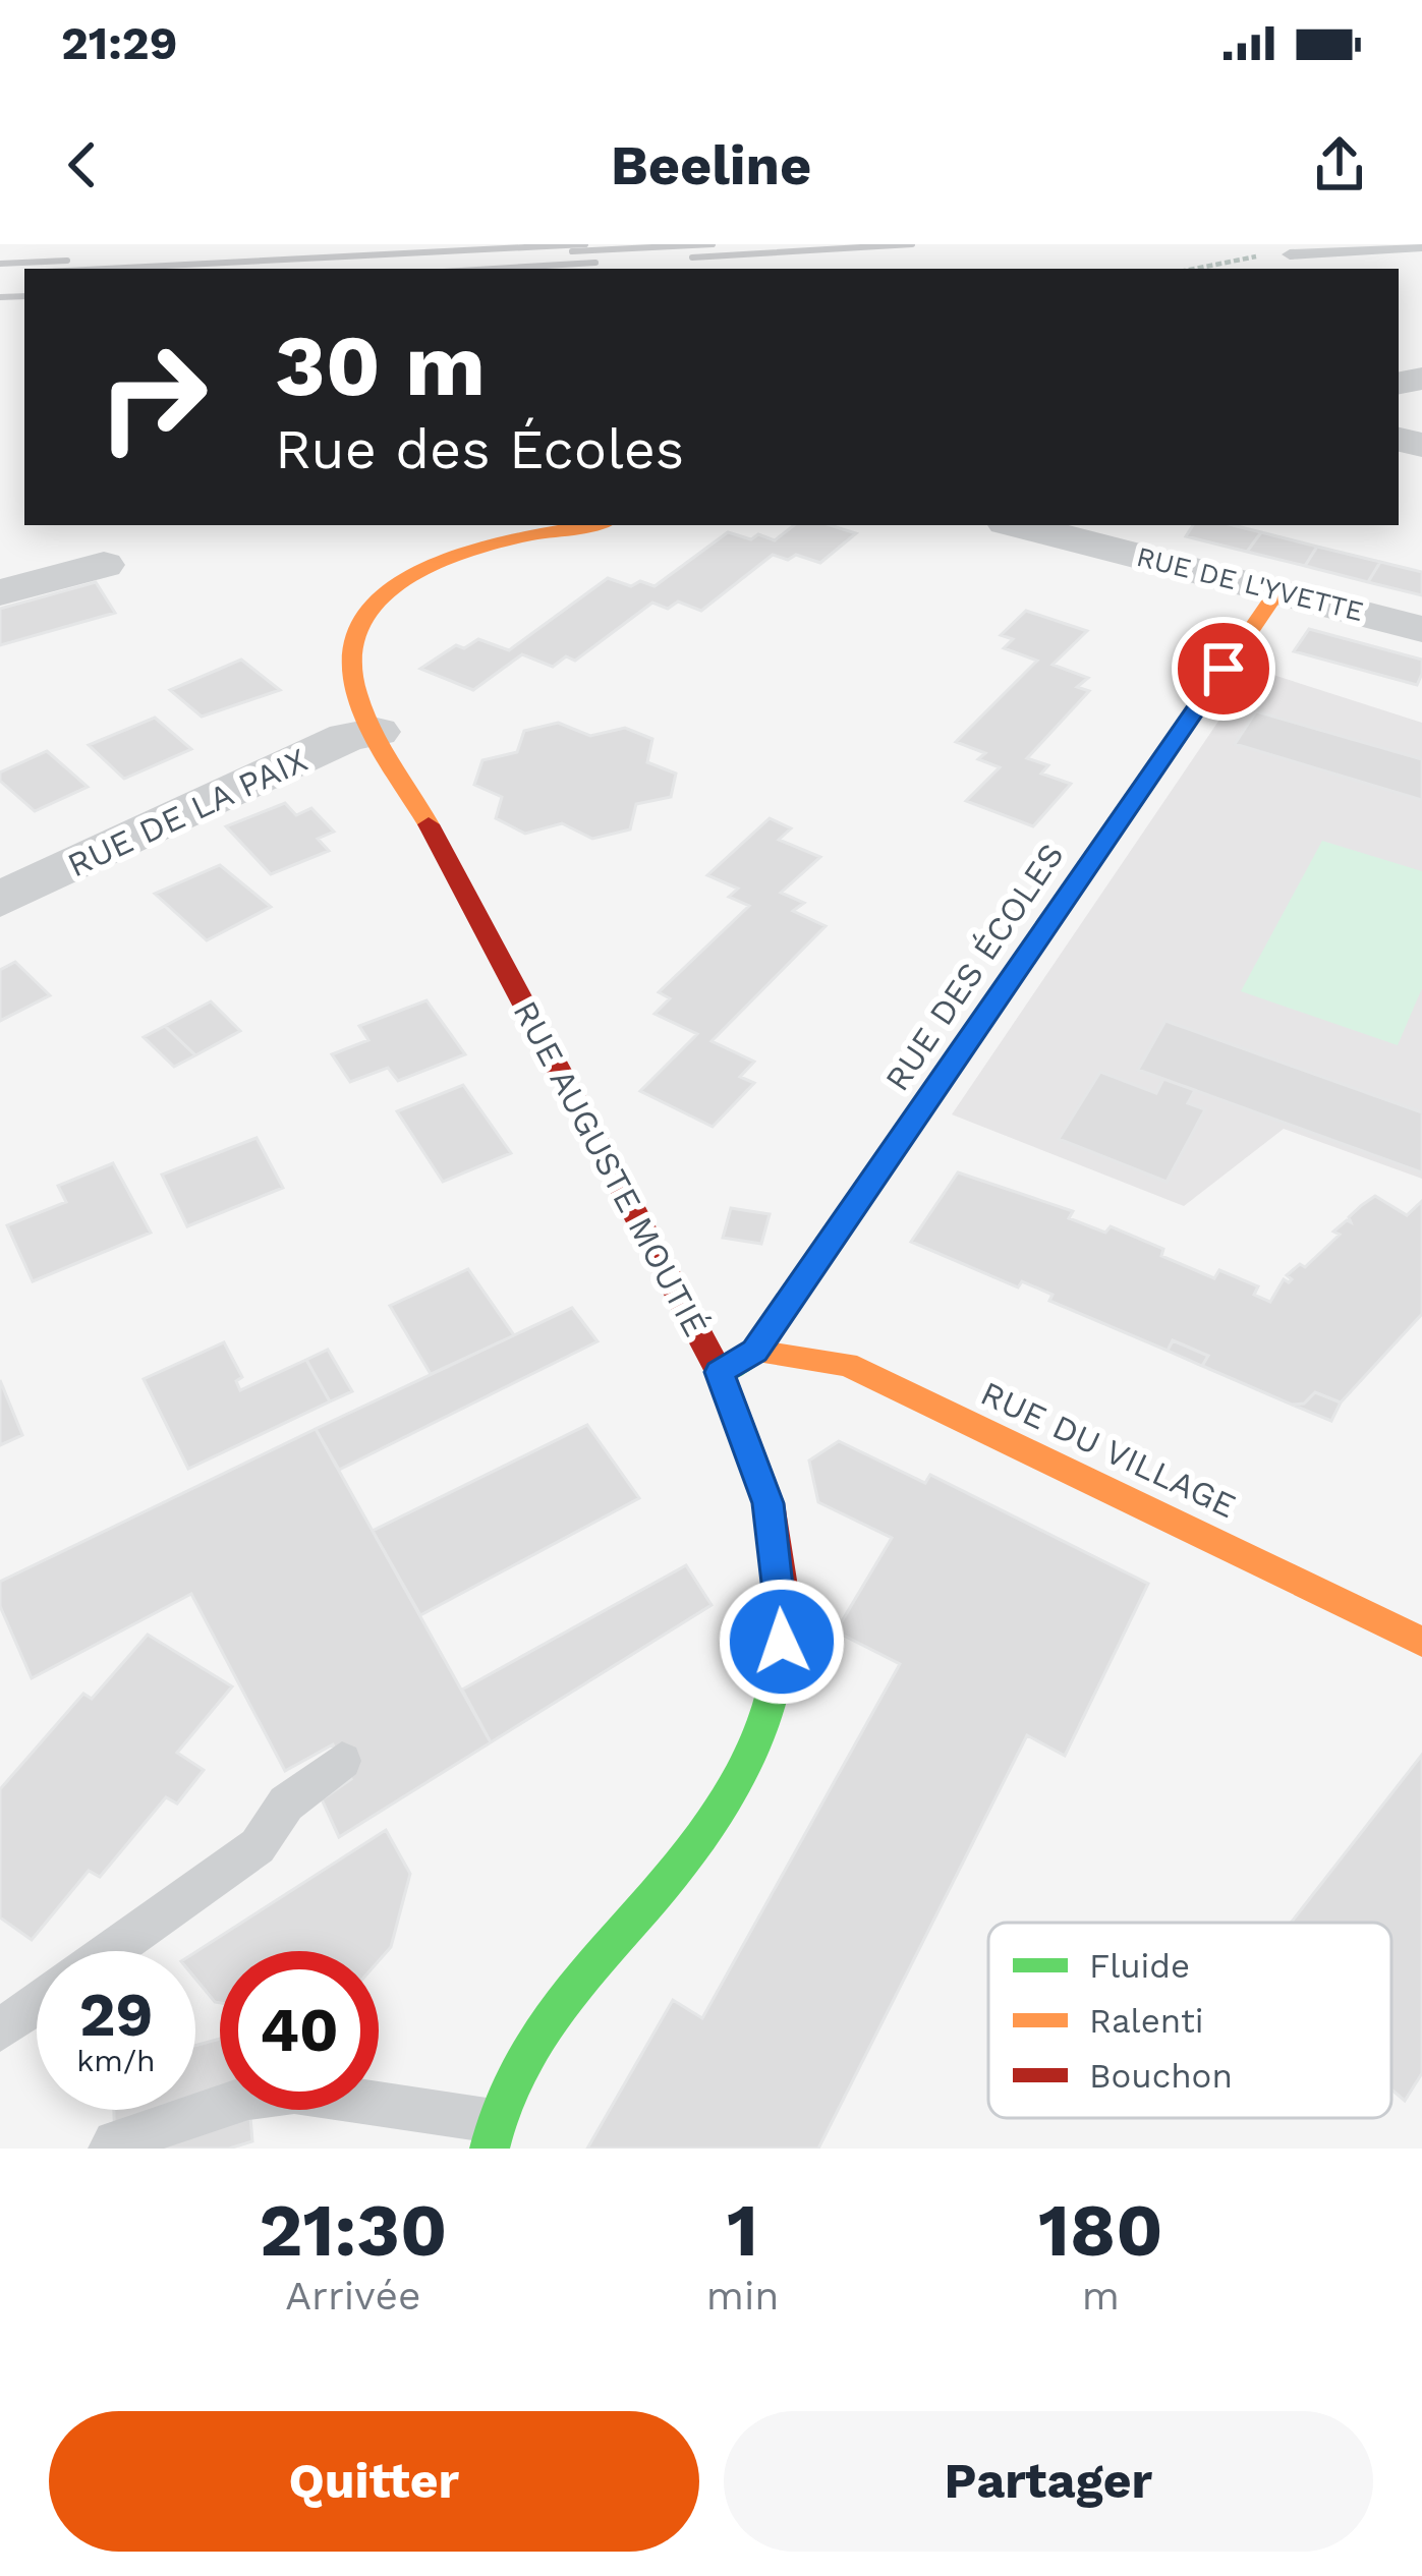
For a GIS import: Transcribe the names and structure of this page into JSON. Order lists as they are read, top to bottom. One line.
{"streets":{"street":["RUE DE L'YVETTE","RUE DE LA PAIX","RUE DES ÉCOLES","RUE AUGUSTE MOUTIÉ","RUE DU VILLAGE"]},"crossings":[["RUE DE L'YVETTE","RUE DES ÉCOLES"],["RUE DE LA PAIX","RUE AUGUSTE MOUTIÉ"],["RUE DES ÉCOLES","RUE AUGUSTE MOUTIÉ"],["RUE DES ÉCOLES","RUE DU VILLAGE"]],"legend":["Fluide","Ralenti","Bouchon"],"page":{"status":"21:29","header":"Beeline","turn":["30 m","Rue des Écoles"],"speed":"29 km/h","limit":"40","eta":["21:30","Arrivée","1","min","180","m"],"buttons":["Quitter","Partager"]}}
